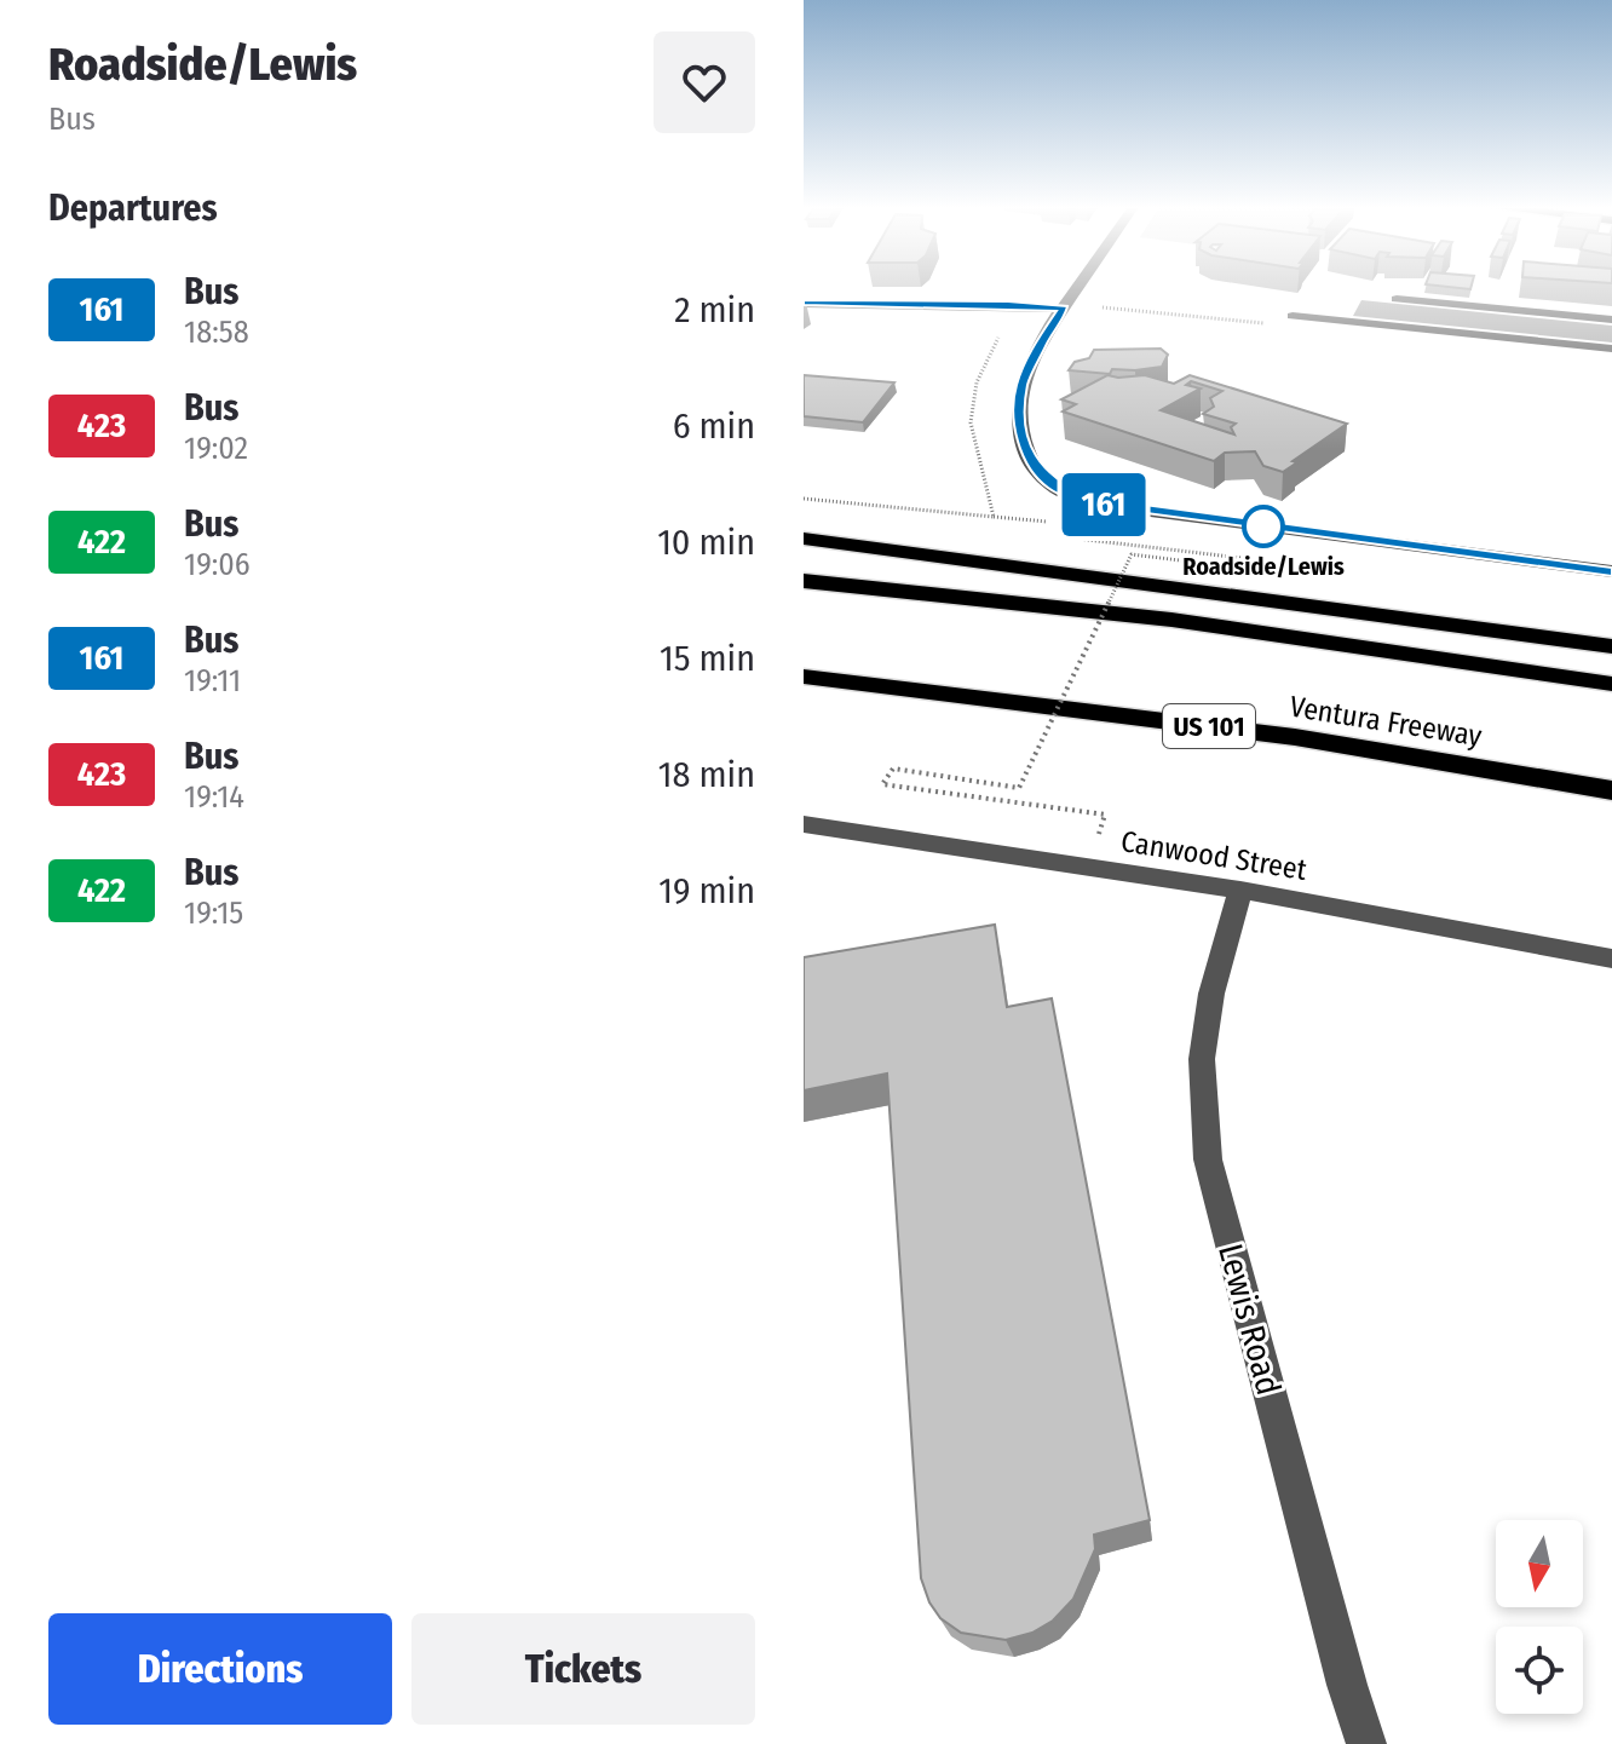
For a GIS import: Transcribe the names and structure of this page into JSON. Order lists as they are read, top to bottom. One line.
{"streets":{"highway":["Ventura Freeway","US 101"],"street":["Canwood Street","Lewis Road"]},"crossings":[["Canwood Street","Lewis Road"]],"places":["Roadside/Lewis"],"lines":["bus line 161"],"north":"bottom","page":{"heading":[["Roadside/Lewis","Bus"],"Departures"],"on_map":"161","list":[{"mark":"161","name":"Bus","note":"18:58","value":"2 min"},{"mark":"423","name":"Bus","note":"19:02","value":"6 min"},{"mark":"422","name":"Bus","note":"19:06","value":"10 min"},{"mark":"161","name":"Bus","note":"19:11","value":"15 min"},{"mark":"423","name":"Bus","note":"19:14","value":"18 min"},{"mark":"422","name":"Bus","note":"19:15","value":"19 min"}],"buttons":["Directions","Tickets"]}}
